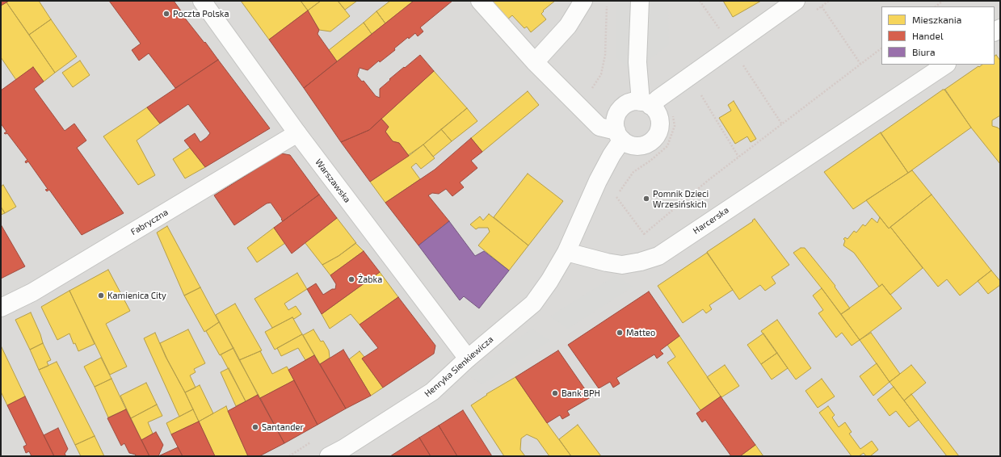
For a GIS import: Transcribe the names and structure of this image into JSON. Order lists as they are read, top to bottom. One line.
{"streets":{"street":["Warszawska","Harcerska","Fabryczna","Henryka Sienkiewicza"]},"crossings":[["Warszawska","Fabryczna"],["Warszawska","Henryka Sienkiewicza"],["Harcerska","Henryka Sienkiewicza"]],"places":["Poczta Polska","Pomnik Dzieci Wrzesińskich","Żabka","Kamienica City","Matteo","Bank BPH","Santander"],"legend":["Mieszkania","Handel","Biura"]}
